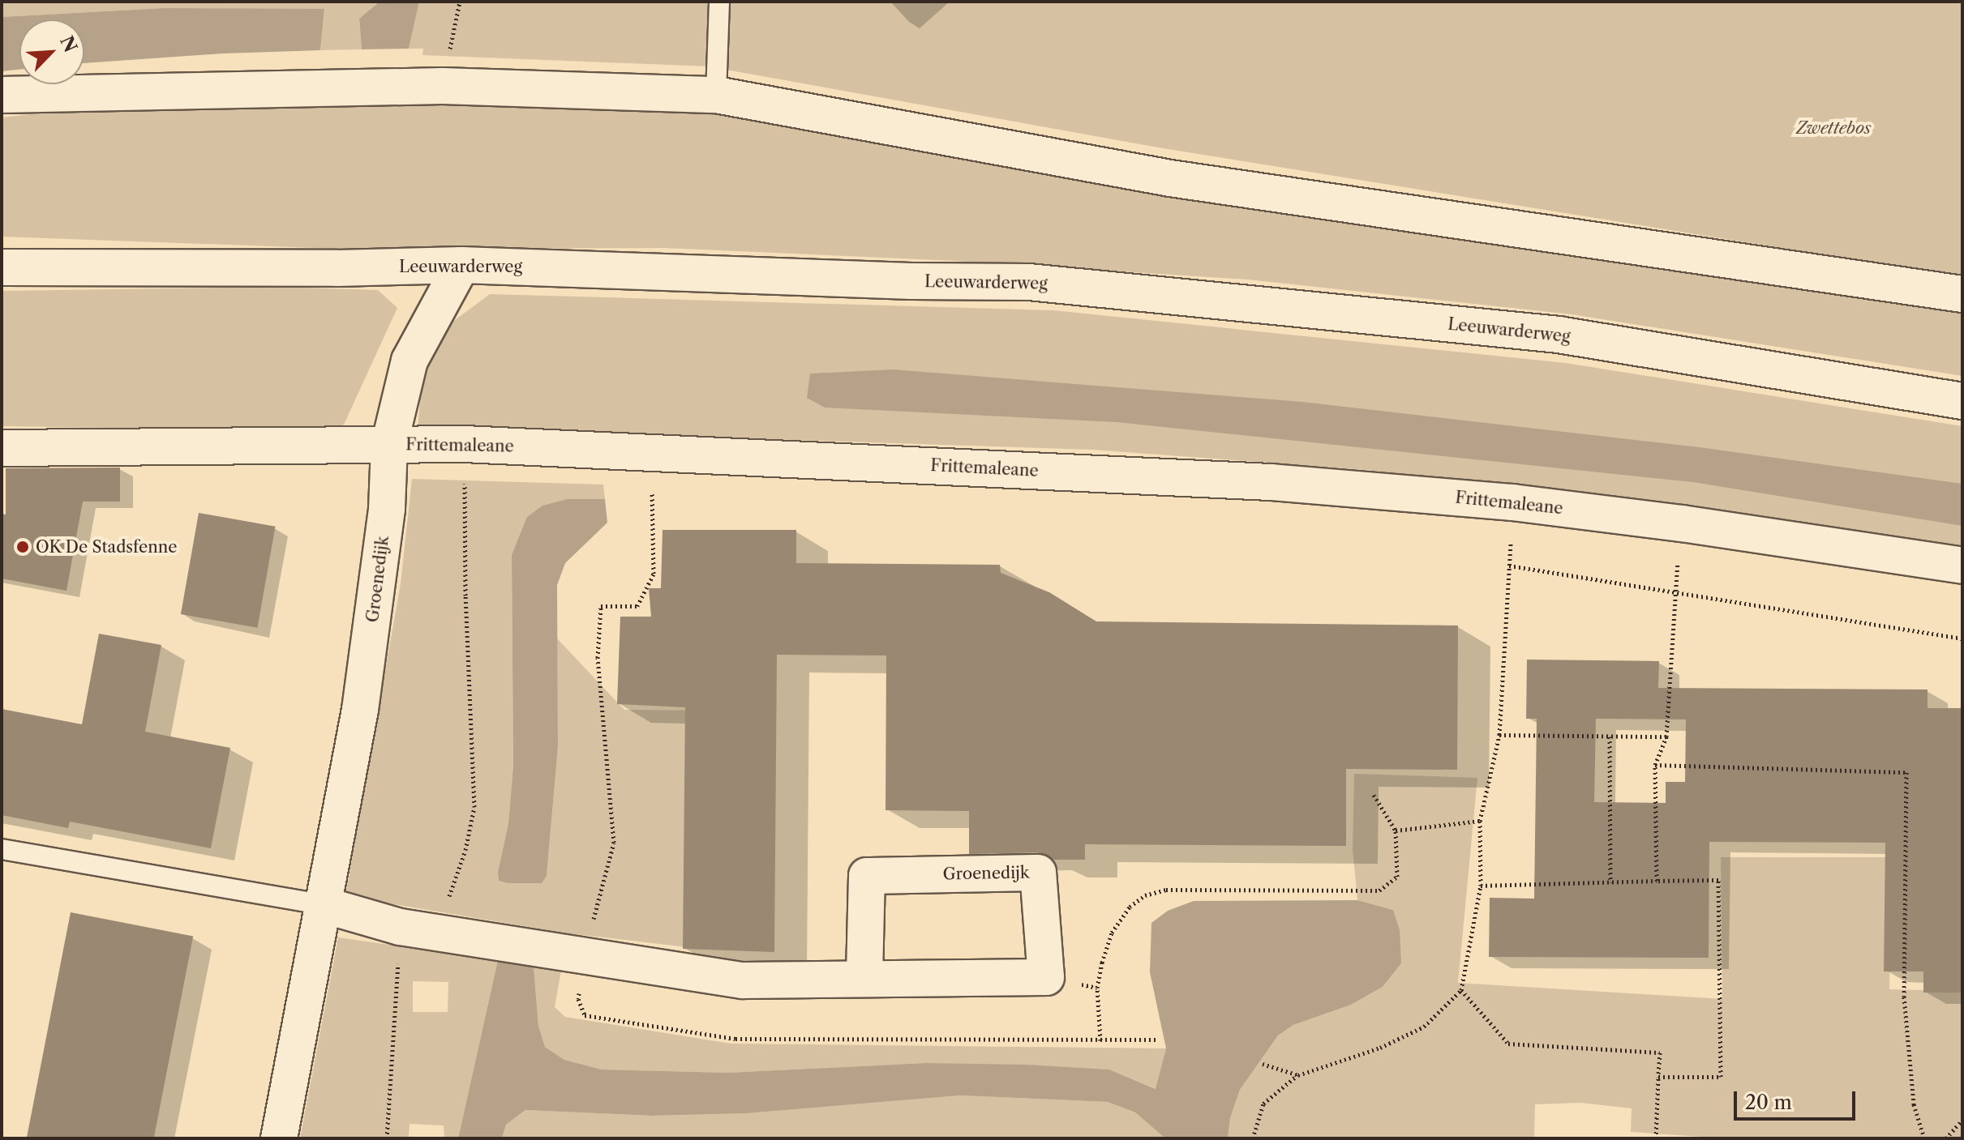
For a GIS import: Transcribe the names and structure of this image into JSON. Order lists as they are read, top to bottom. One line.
{"streets":{"street":["Leeuwarderweg","Frittemaleane","Groenedijk"]},"crossings":[["Leeuwarderweg","Groenedijk"],["Frittemaleane","Groenedijk"]],"parks":["Zwettebos"],"places":["OK De Stadsfenne"],"scale_bar":"20 m","north":"top right"}
